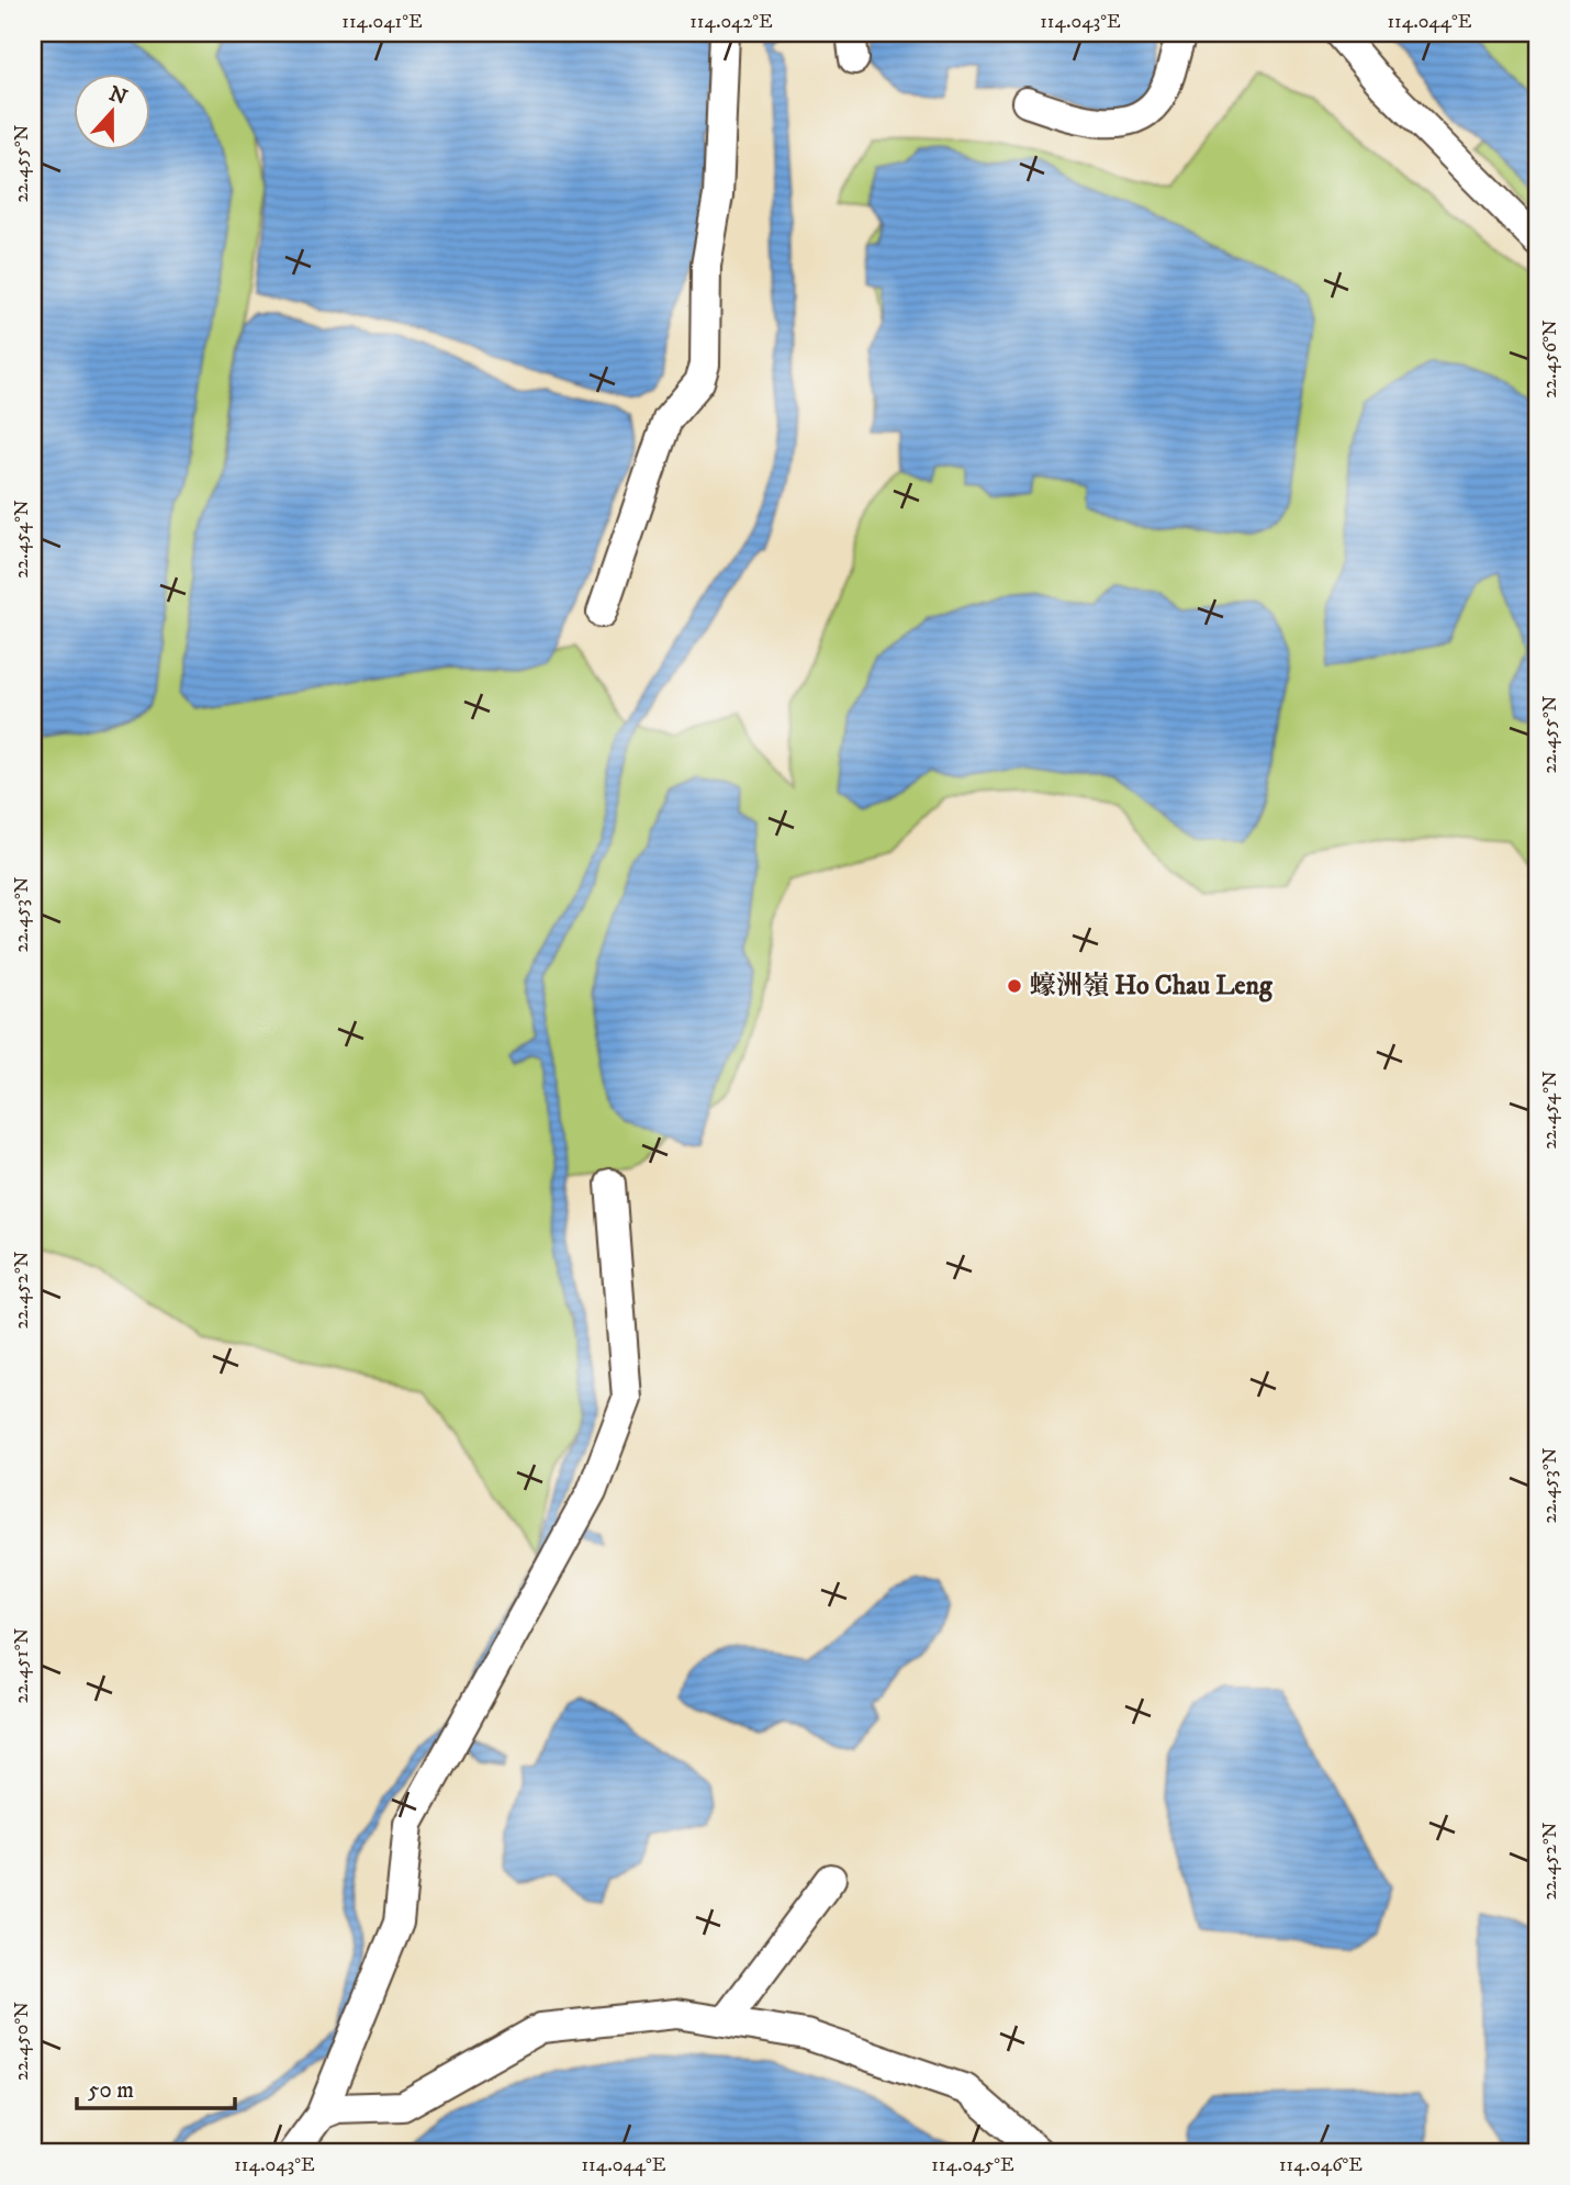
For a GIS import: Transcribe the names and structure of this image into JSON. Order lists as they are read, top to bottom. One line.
{"places":["蠔洲嶺 Ho Chau Leng"],"scale_bar":"50 m","north":"top","coordinates":["114.041°E","114.042°E","114.043°E","114.044°E","22.455°N","22.456°N","22.454°N","22.453°N","22.452°N","22.451°N","22.450°N","114.045°E","114.046°E"]}
